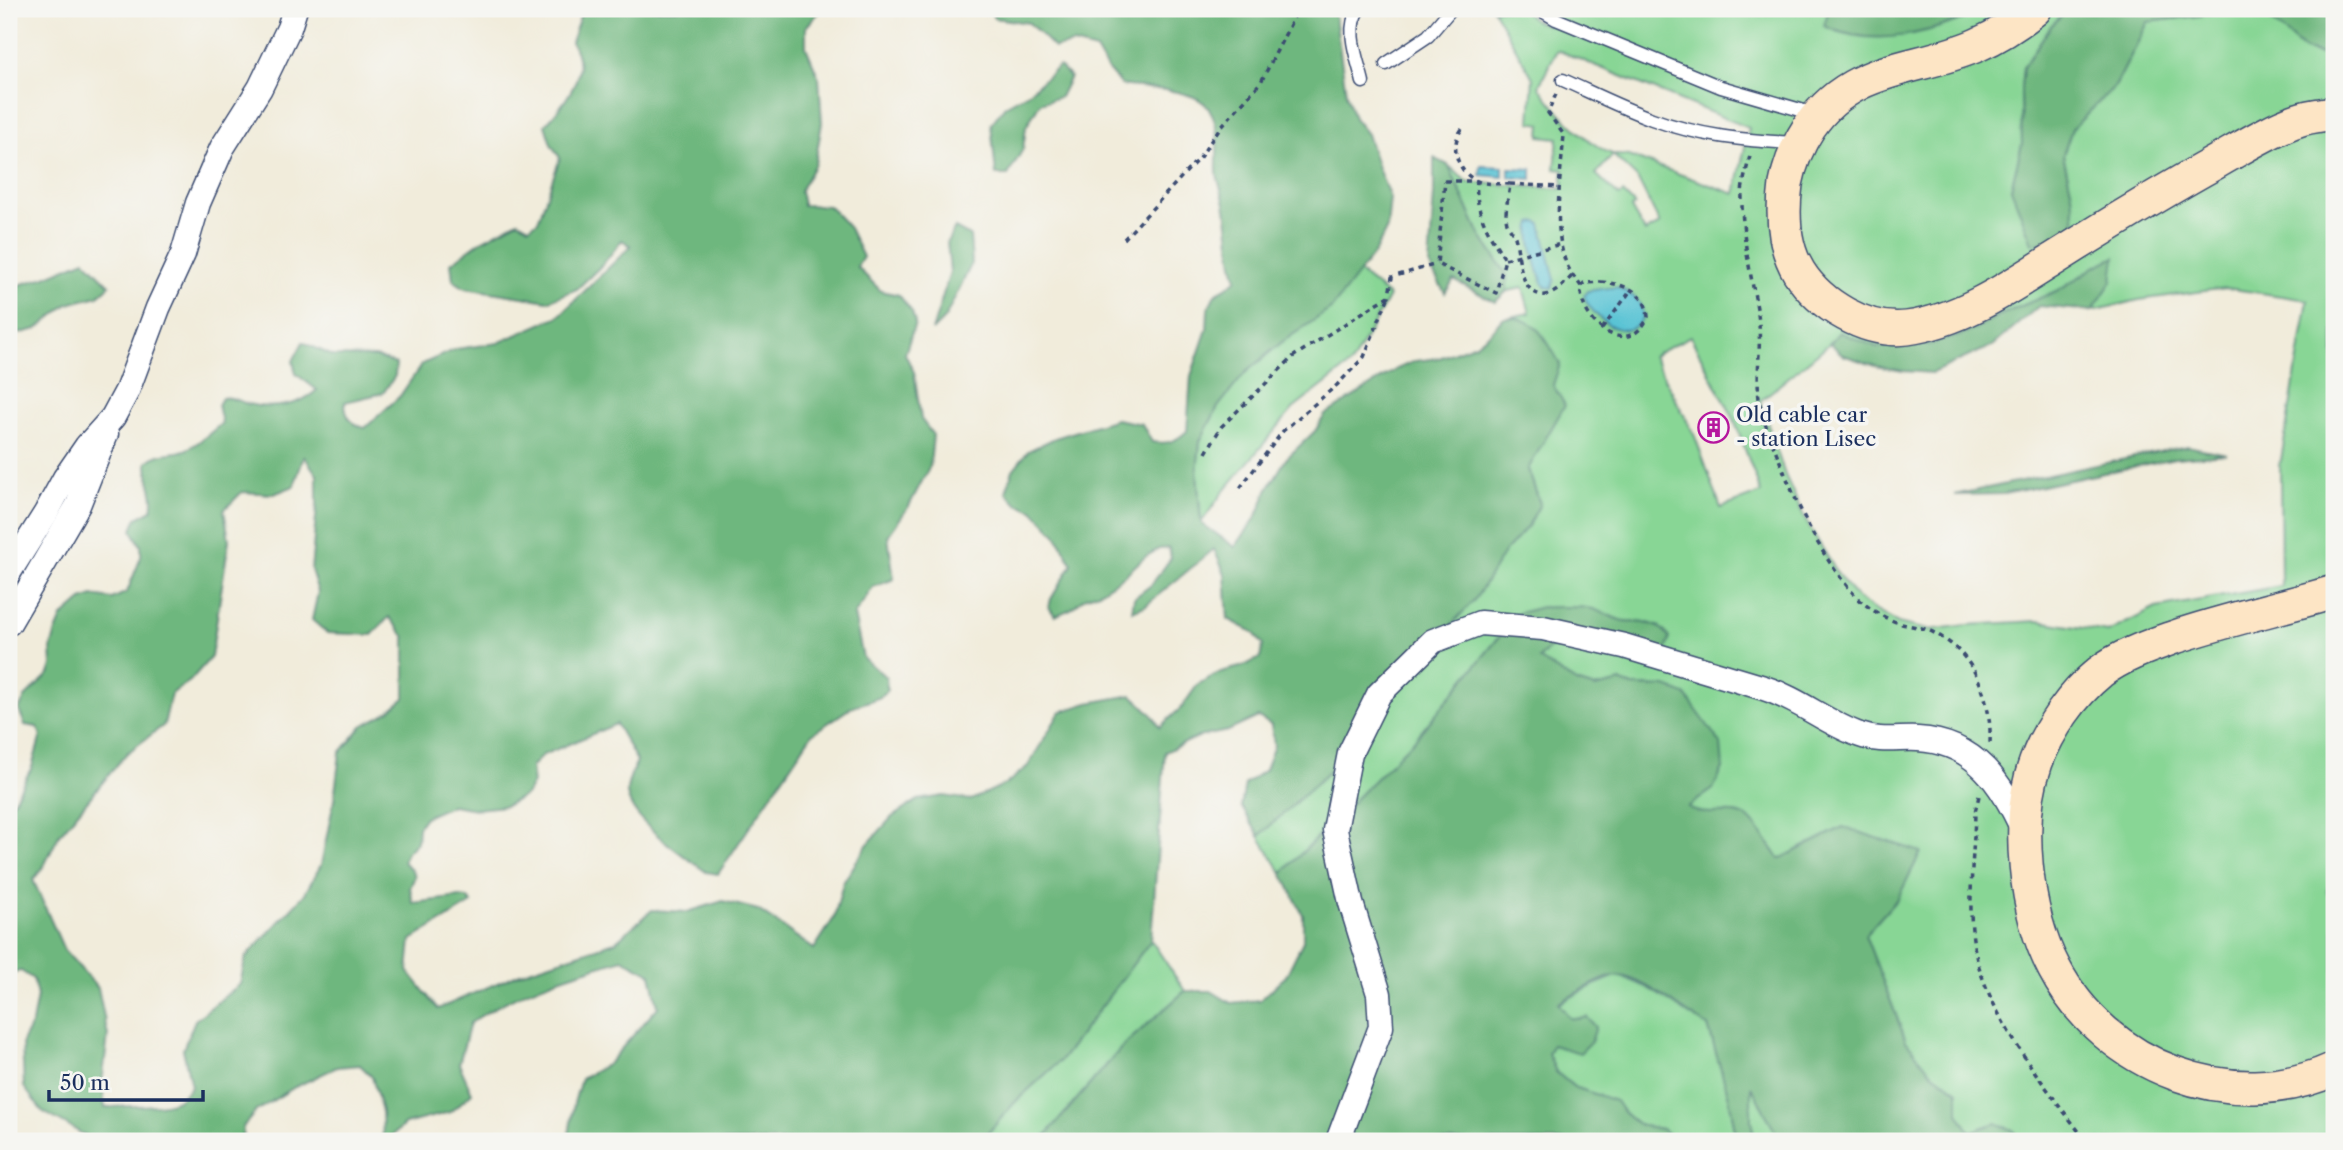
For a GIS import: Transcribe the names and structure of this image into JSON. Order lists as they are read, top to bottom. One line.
{"places":{"building":["Old cable car - station Lisec"]},"scale_bar":"50 m"}
